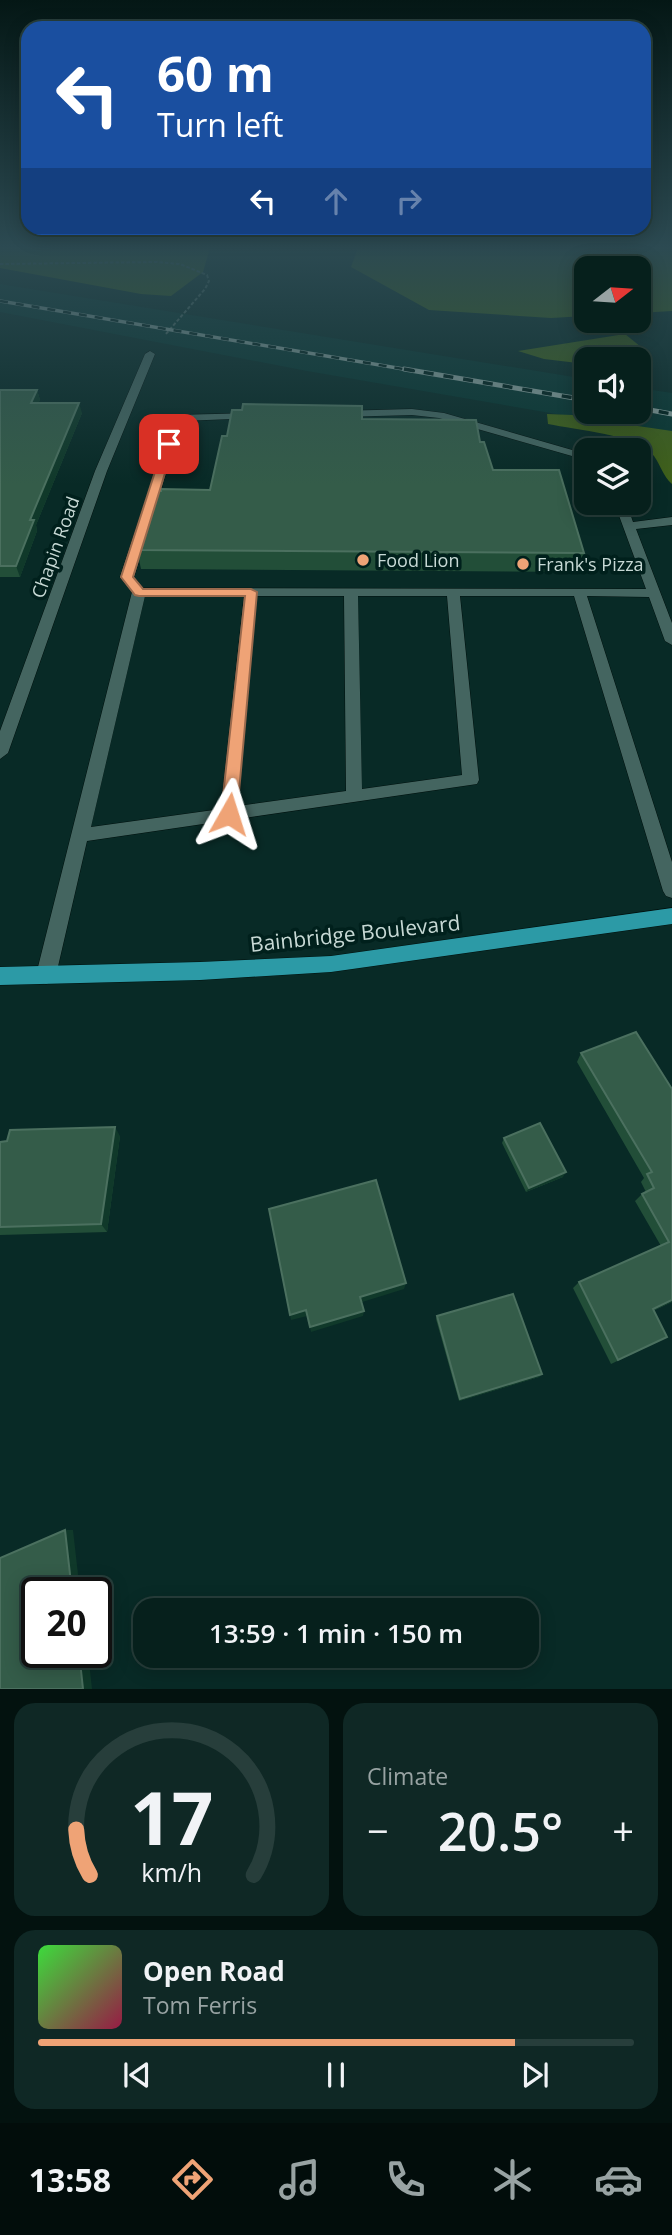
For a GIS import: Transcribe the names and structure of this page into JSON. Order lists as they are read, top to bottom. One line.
{"streets":{"main road":["Bainbridge Boulevard"],"street":["Chapin Road"]},"places":["Food Lion","Frank's Pizza"],"north":"right","page":{"turn":["60 m","Turn left"],"limit":"20","trip":"13:59 · 1 min · 150 m","tile":"Climate","heat":["−","20.5°","+"],"song":["Open Road","Tom Ferris"],"tabs":"13:58","gauge":["17","km/h"]}}
